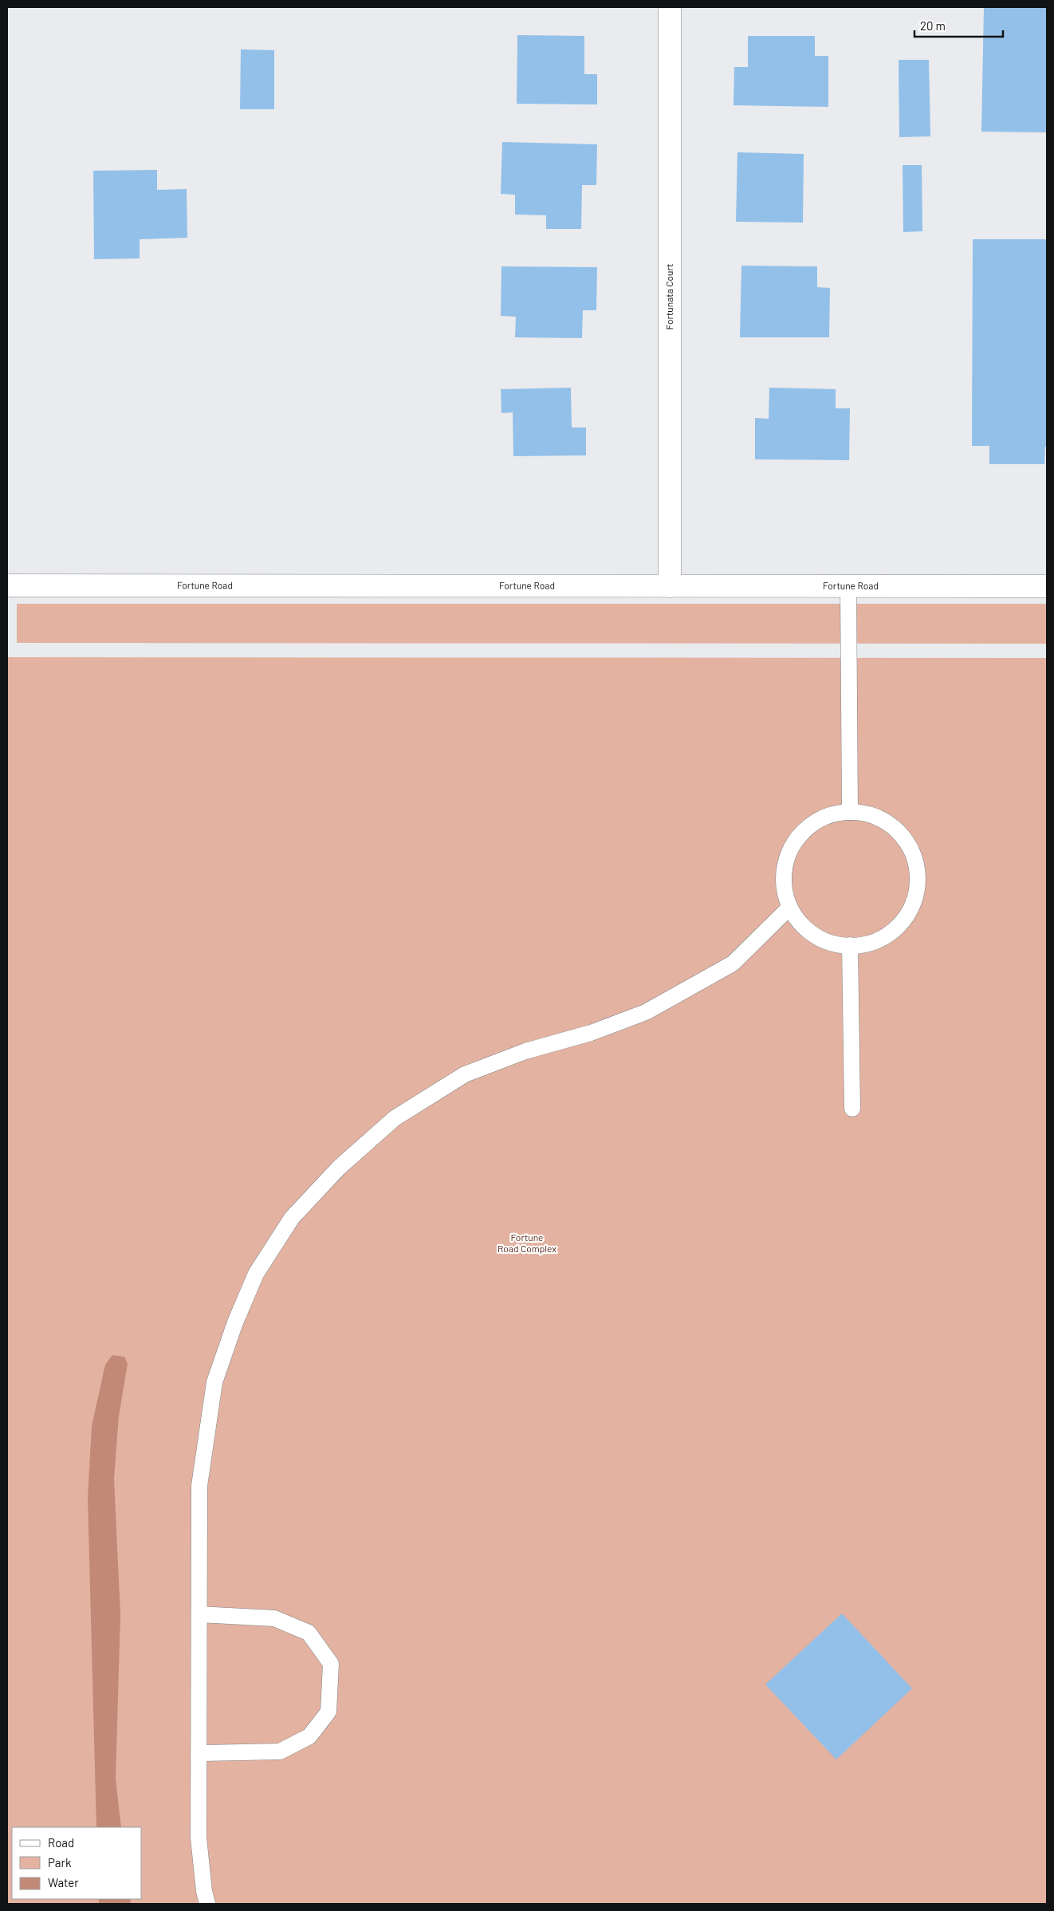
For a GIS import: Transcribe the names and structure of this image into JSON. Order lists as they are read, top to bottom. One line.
{"streets":{"street":["Fortunata Court","Fortune Road"]},"crossings":[["Fortunata Court","Fortune Road"]],"parks":["Fortune Road Complex"],"legend":["Road","Park","Water"],"scale_bar":"20 m"}
